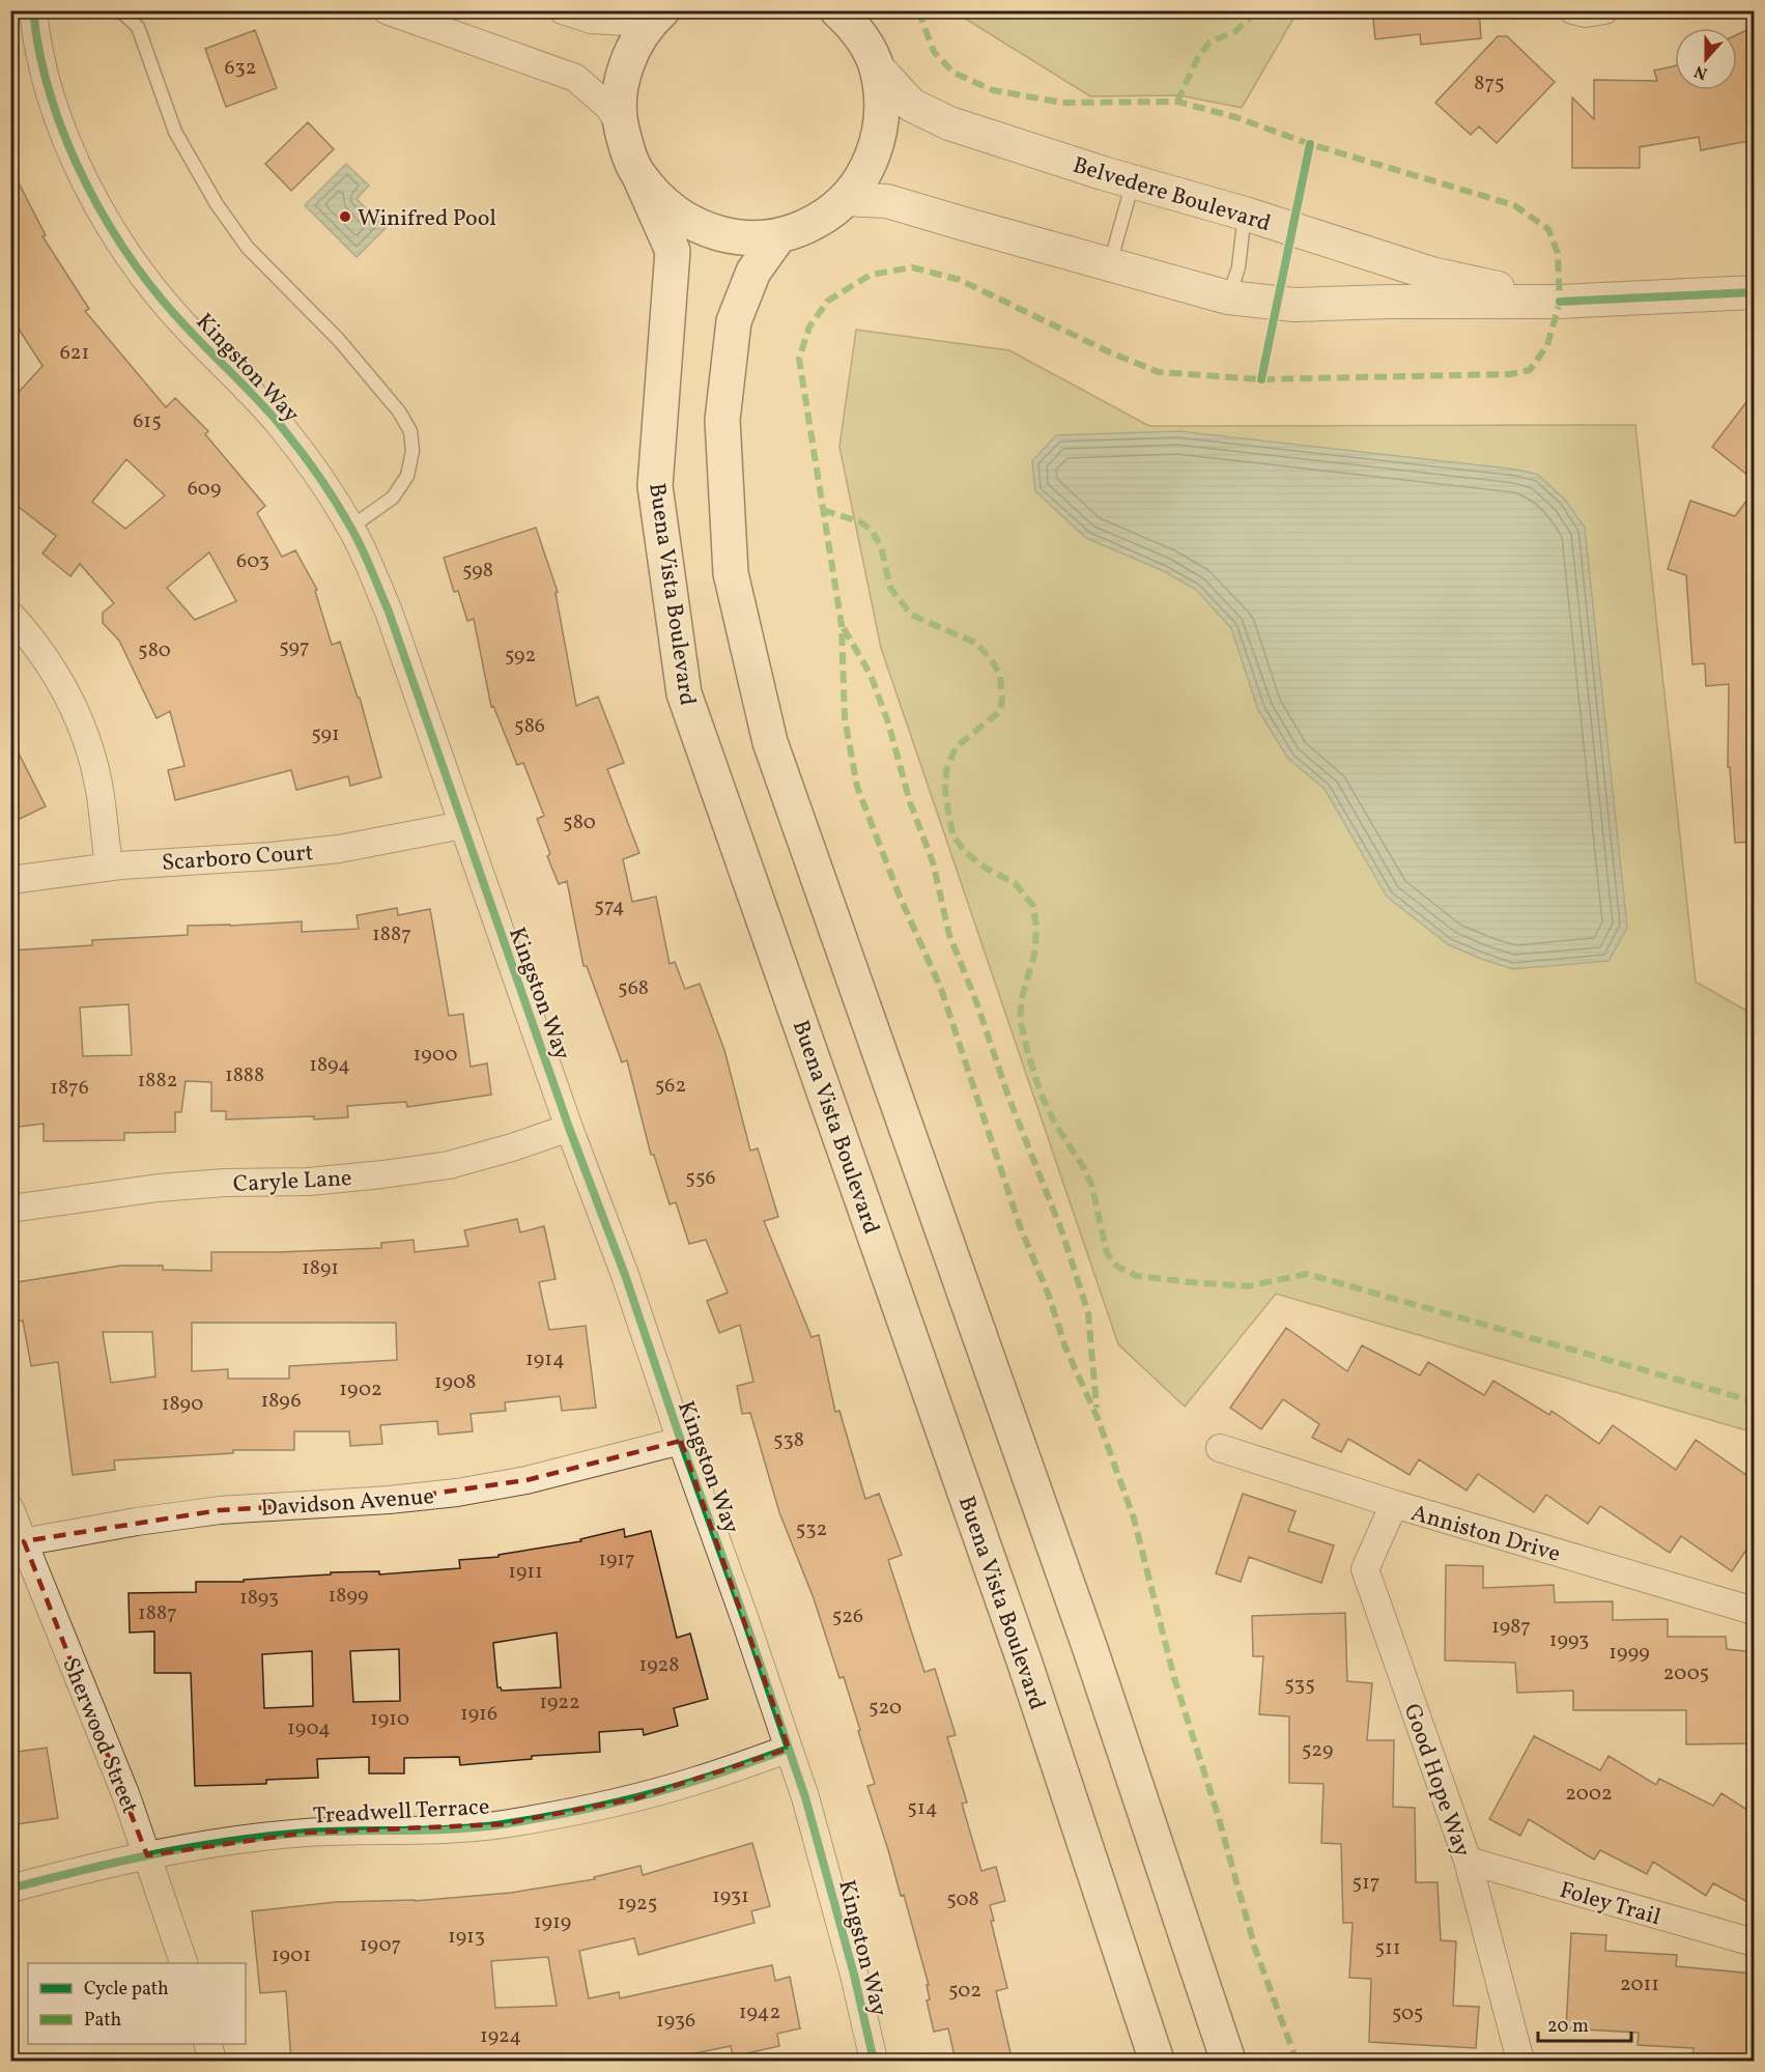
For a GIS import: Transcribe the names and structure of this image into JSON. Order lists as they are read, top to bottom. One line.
{"streets":{"main road":["Buena Vista Boulevard"],"street":["Belvedere Boulevard","Kingston Way","Scarboro Court","Caryle Lane","Davidson Avenue","Anniston Drive","Sherwood Street","Good Hope Way","Treadwell Terrace","Foley Trail"]},"crossings":[["Belvedere Boulevard","Buena Vista Boulevard"],["Kingston Way","Scarboro Court"],["Kingston Way","Caryle Lane"],["Kingston Way","Davidson Avenue"],["Kingston Way","Treadwell Terrace"],["Davidson Avenue","Sherwood Street"],["Anniston Drive","Good Hope Way"],["Sherwood Street","Treadwell Terrace"],["Good Hope Way","Foley Trail"]],"places":["Winifred Pool"],"house_numbers":["632","875","621","615","609","603","598","597","580","592","586","591","580","574","1887","568","1900","1894","1888","1882","562","1876","556","1891","1914","1908","1902","1896","1890","538","532","1917","1911","1899","1893","1887","526","1987","1993","1999","1928","2005","535","1922","520","1916","1910","1904","529","2002","514","517","1931","508","1925","1919","1913","1907","511","1901","2011","502","1942","505","1936","1924"],"legend":["Cycle path","Path"],"scale_bar":"20 m","north":"bottom"}
